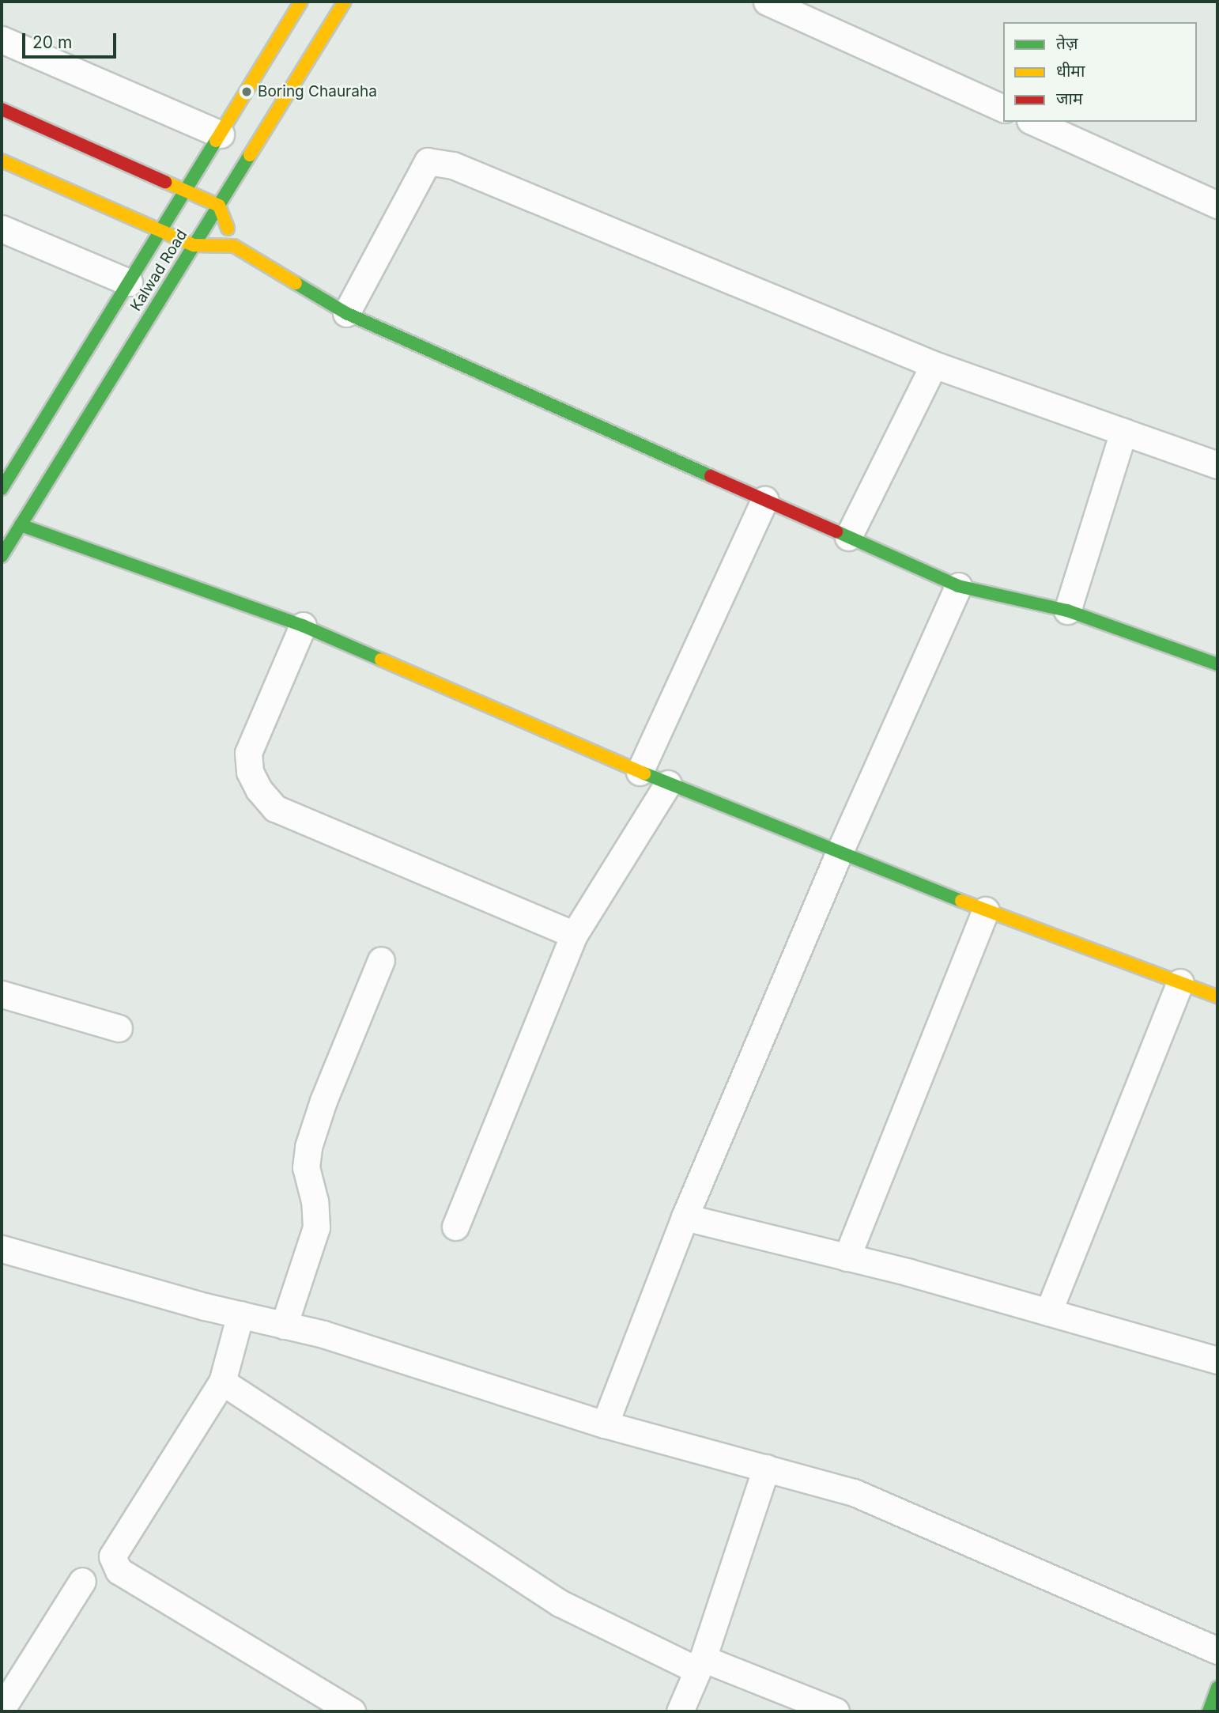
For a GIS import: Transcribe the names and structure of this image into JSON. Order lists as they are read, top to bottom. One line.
{"streets":{"street":["Kalwad Road"]},"places":["Boring Chauraha"],"legend":["तेज़","धीमा","जाम"],"scale_bar":"20 m"}
